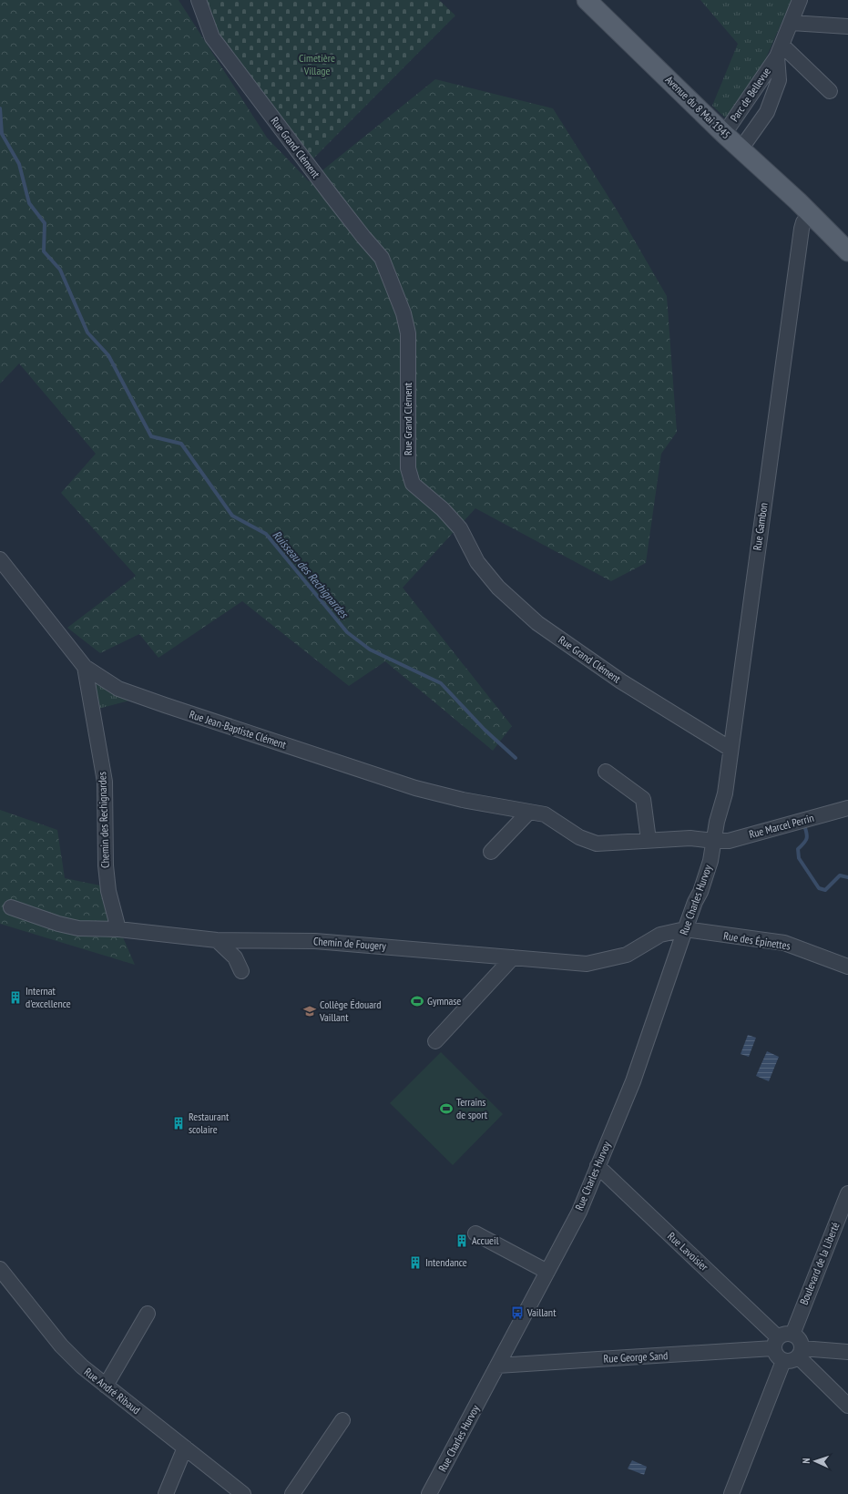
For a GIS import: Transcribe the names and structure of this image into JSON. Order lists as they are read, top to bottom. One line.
{"streets":{"main road":["Avenue du 8 Mai 1945"],"street":["Parc de Bellevue","Rue Grand Clément","Rue Gambon","Rue Jean-Baptiste Clément","Chemin des Rechignardes","Rue Marcel Perrin","Rue Charles Hurvoy","Rue des Épinettes","Chemin de Fougery","Rue Lavoisier","Boulevard de la Liberté","Rue George Sand","Rue André Ribaud"]},"crossings":[["Parc de Bellevue","Avenue du 8 Mai 1945"],["Avenue du 8 Mai 1945","Rue Gambon"],["Rue Grand Clément","Rue Gambon"],["Rue Gambon","Rue Jean-Baptiste Clément"],["Rue Gambon","Rue Marcel Perrin"],["Rue Gambon","Rue Charles Hurvoy"],["Rue Jean-Baptiste Clément","Chemin des Rechignardes"],["Rue Jean-Baptiste Clément","Rue Marcel Perrin"],["Rue Jean-Baptiste Clément","Rue Charles Hurvoy"],["Chemin des Rechignardes","Chemin de Fougery"],["Rue Marcel Perrin","Rue Charles Hurvoy"],["Rue Charles Hurvoy","Rue des Épinettes"],["Rue Charles Hurvoy","Chemin de Fougery"],["Rue Charles Hurvoy","Rue Lavoisier"],["Rue Charles Hurvoy","Rue George Sand"],["Rue des Épinettes","Chemin de Fougery"],["Rue Lavoisier","Boulevard de la Liberté"],["Rue Lavoisier","Rue George Sand"],["Boulevard de la Liberté","Rue George Sand"]],"water":["Ruisseau des Rechignardes"],"parks":["Cimetière Village"],"places":{"building":["Internat d'excellence","Restaurant scolaire","Accueil","Intendance"],"sports":["Gymnase","Terrains de sport"],"school or university":["Collège Édouard Vaillant"],"bus stop":["Vaillant"]},"north":"left"}
